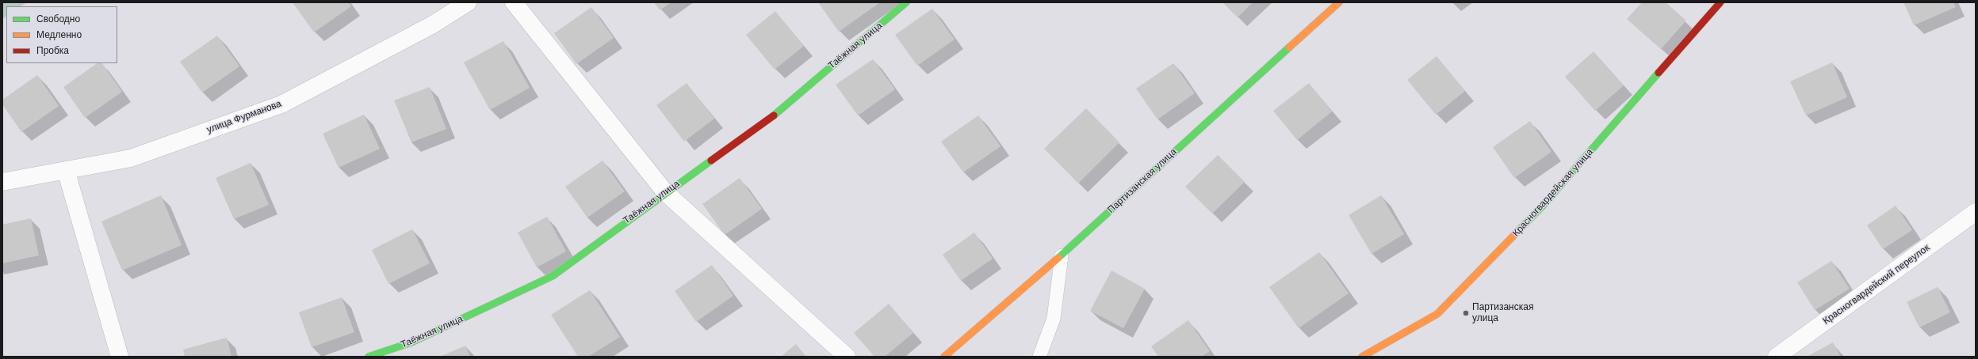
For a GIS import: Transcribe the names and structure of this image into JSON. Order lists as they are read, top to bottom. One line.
{"streets":{"street":["Таёжная улица","улица Фурманова","Партизанская улица","Красногвардейская улица","Красногвардейский переулок"]},"places":["Партизанская улица"],"legend":["Свободно","Медленно","Пробка"]}
